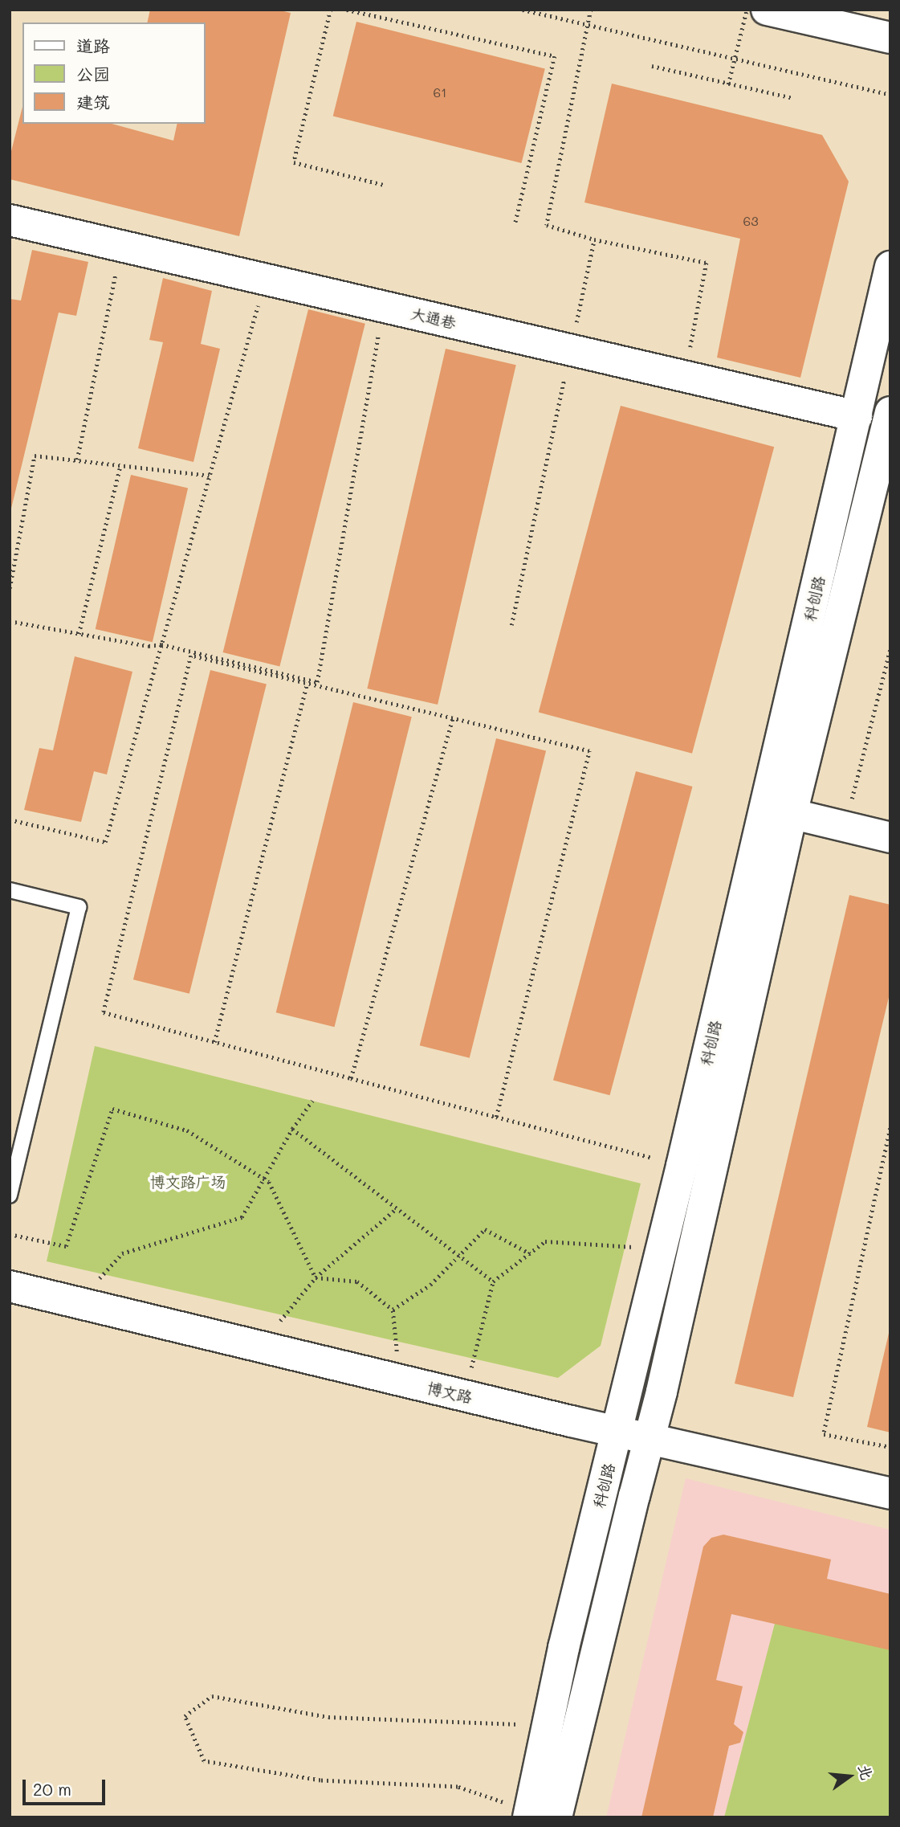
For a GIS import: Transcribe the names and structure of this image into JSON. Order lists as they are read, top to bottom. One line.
{"streets":{"street":["大通巷","科创路","博文路"]},"crossings":[["大通巷","科创路"],["科创路","博文路"]],"parks":["博文路广场"],"house_numbers":["61","63"],"legend":["道路","公园","建筑"],"scale_bar":"20 m","north":"right"}
